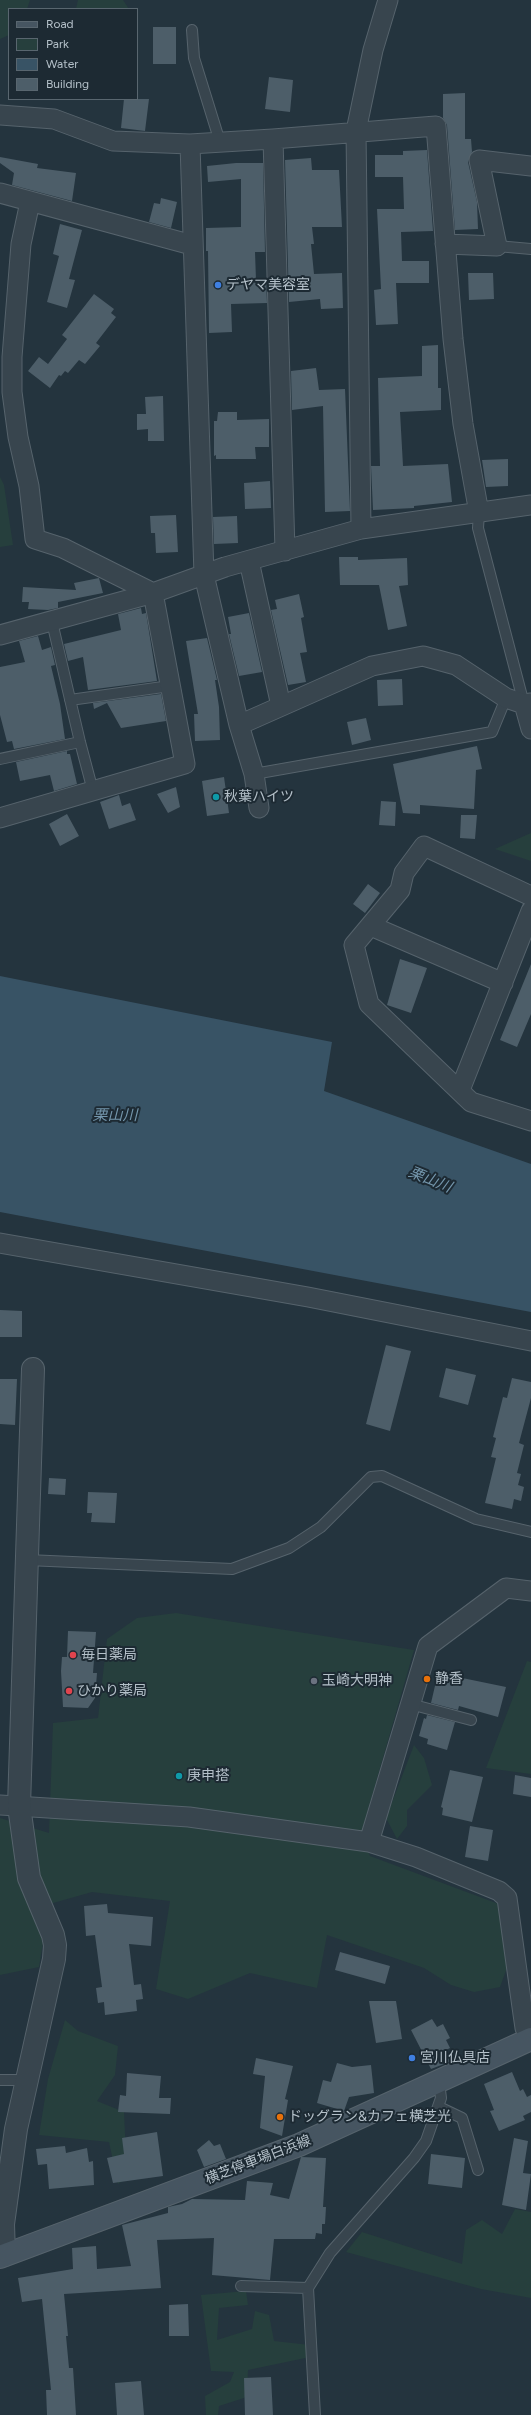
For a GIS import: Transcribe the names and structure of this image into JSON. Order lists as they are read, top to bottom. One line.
{"streets":{"main road":["横芝停車場白浜線"]},"water":["栗山川"],"places":["デヤマ美容室","秋葉ハイツ","毎日薬局","静香","玉崎大明神","ひかり薬局","庚申搭","宮川仏具店","ドッグラン&カフェ横芝光"],"legend":["Road","Park","Water","Building"]}
